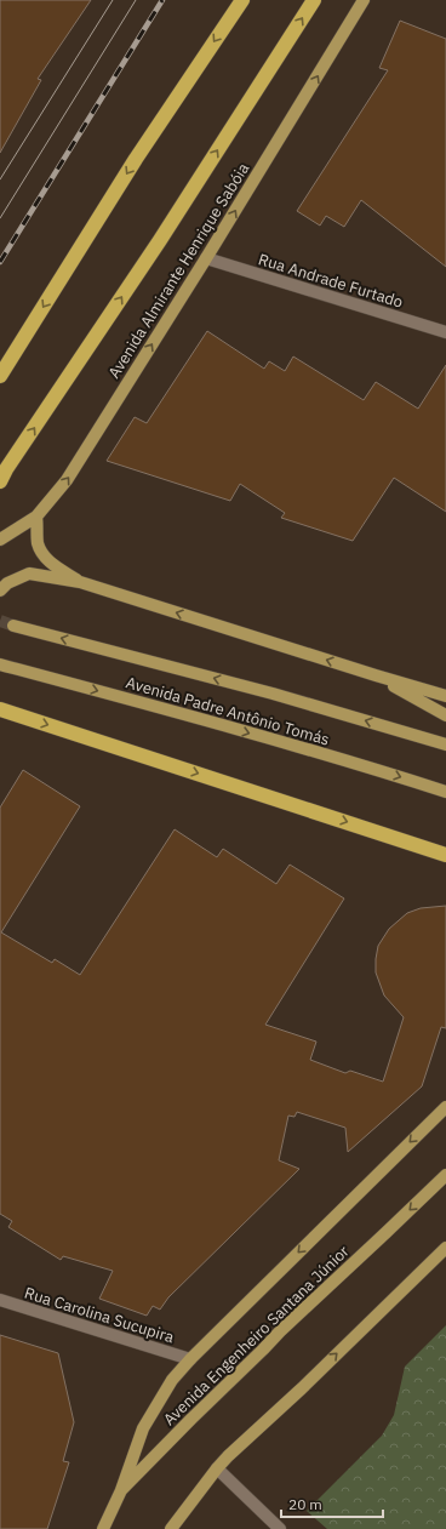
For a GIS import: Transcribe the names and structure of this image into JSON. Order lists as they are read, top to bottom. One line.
{"streets":{"highway":["Avenida Almirante Henrique Sabóia"],"main road":["Avenida Padre Antônio Tomás","Avenida Engenheiro Santana Júnior"],"street":["Rua Andrade Furtado","Rua Carolina Sucupira"]},"crossings":[["Avenida Almirante Henrique Sabóia","Rua Andrade Furtado"]],"scale_bar":"20 m"}
